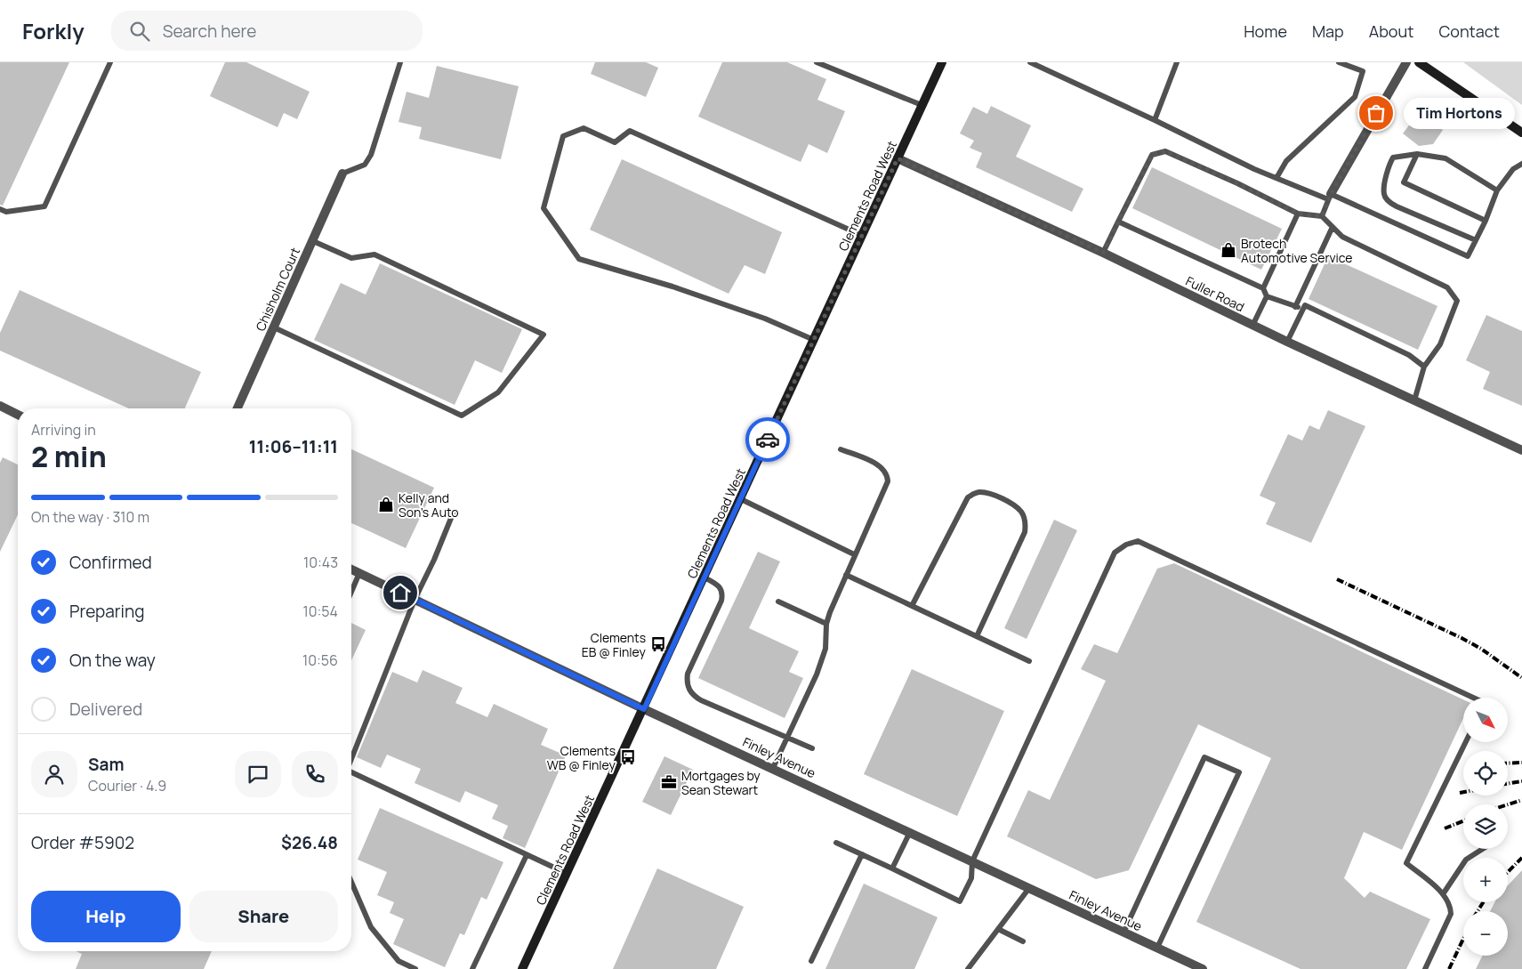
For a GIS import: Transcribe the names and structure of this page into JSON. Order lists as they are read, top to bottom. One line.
{"streets":{"street":["Clements Road West","Chisholm Court","Fuller Road","Finley Avenue"]},"crossings":[["Clements Road West","Fuller Road"],["Clements Road West","Finley Avenue"]],"places":{"other":["Tim Hortons"],"shop":["Brotech Automotive Service","Kelly and Son's Auto"],"bus stop":["Clements EB @ Finley","Clements WB @ Finley"],"office":["Mortgages by Sean Stewart"]},"north":"bottom right","page":{"header":"Forkly","search":"Search here","nav":["Home","Map","About","Contact"],"bubble":"Tim Hortons","heading":["2 min","Arriving in","11:06–11:11"],"panel":["Sam","Courier · 4.9","Order #5902","$26.48"],"bar":"On the way · 310 m","list":[["Confirmed","10:43"],["Preparing","10:54"],["On the way","10:56"],"Delivered"],"map_buttons":["+","−"],"buttons":["Help","Share"]}}
